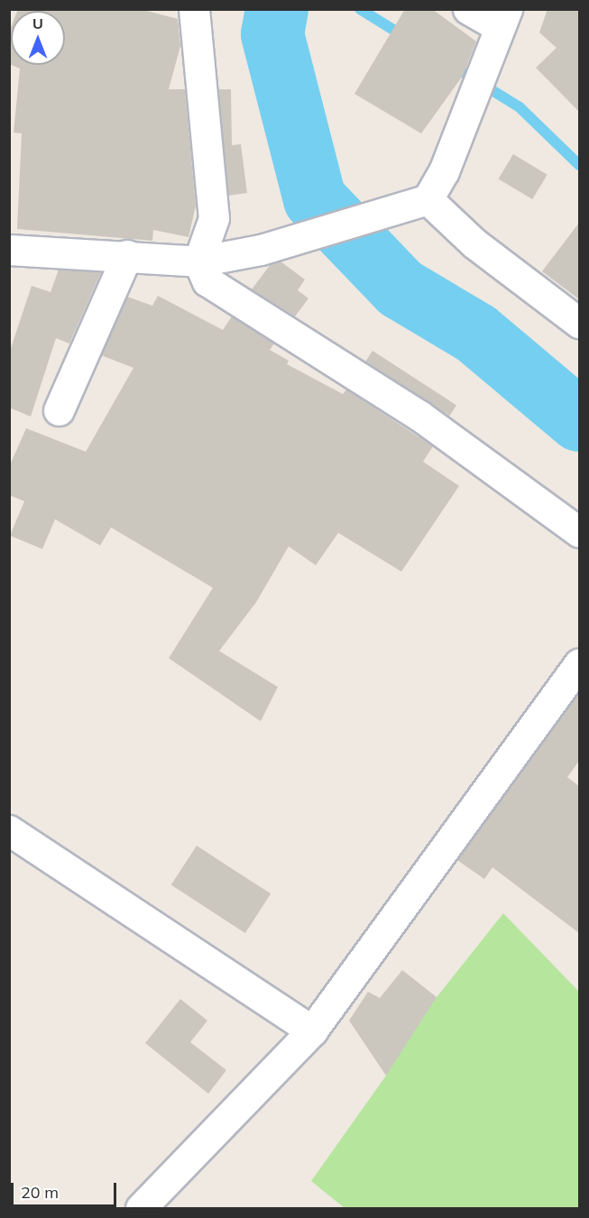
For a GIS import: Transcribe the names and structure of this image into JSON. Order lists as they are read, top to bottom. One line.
{"scale_bar":"20 m","north":"top"}
